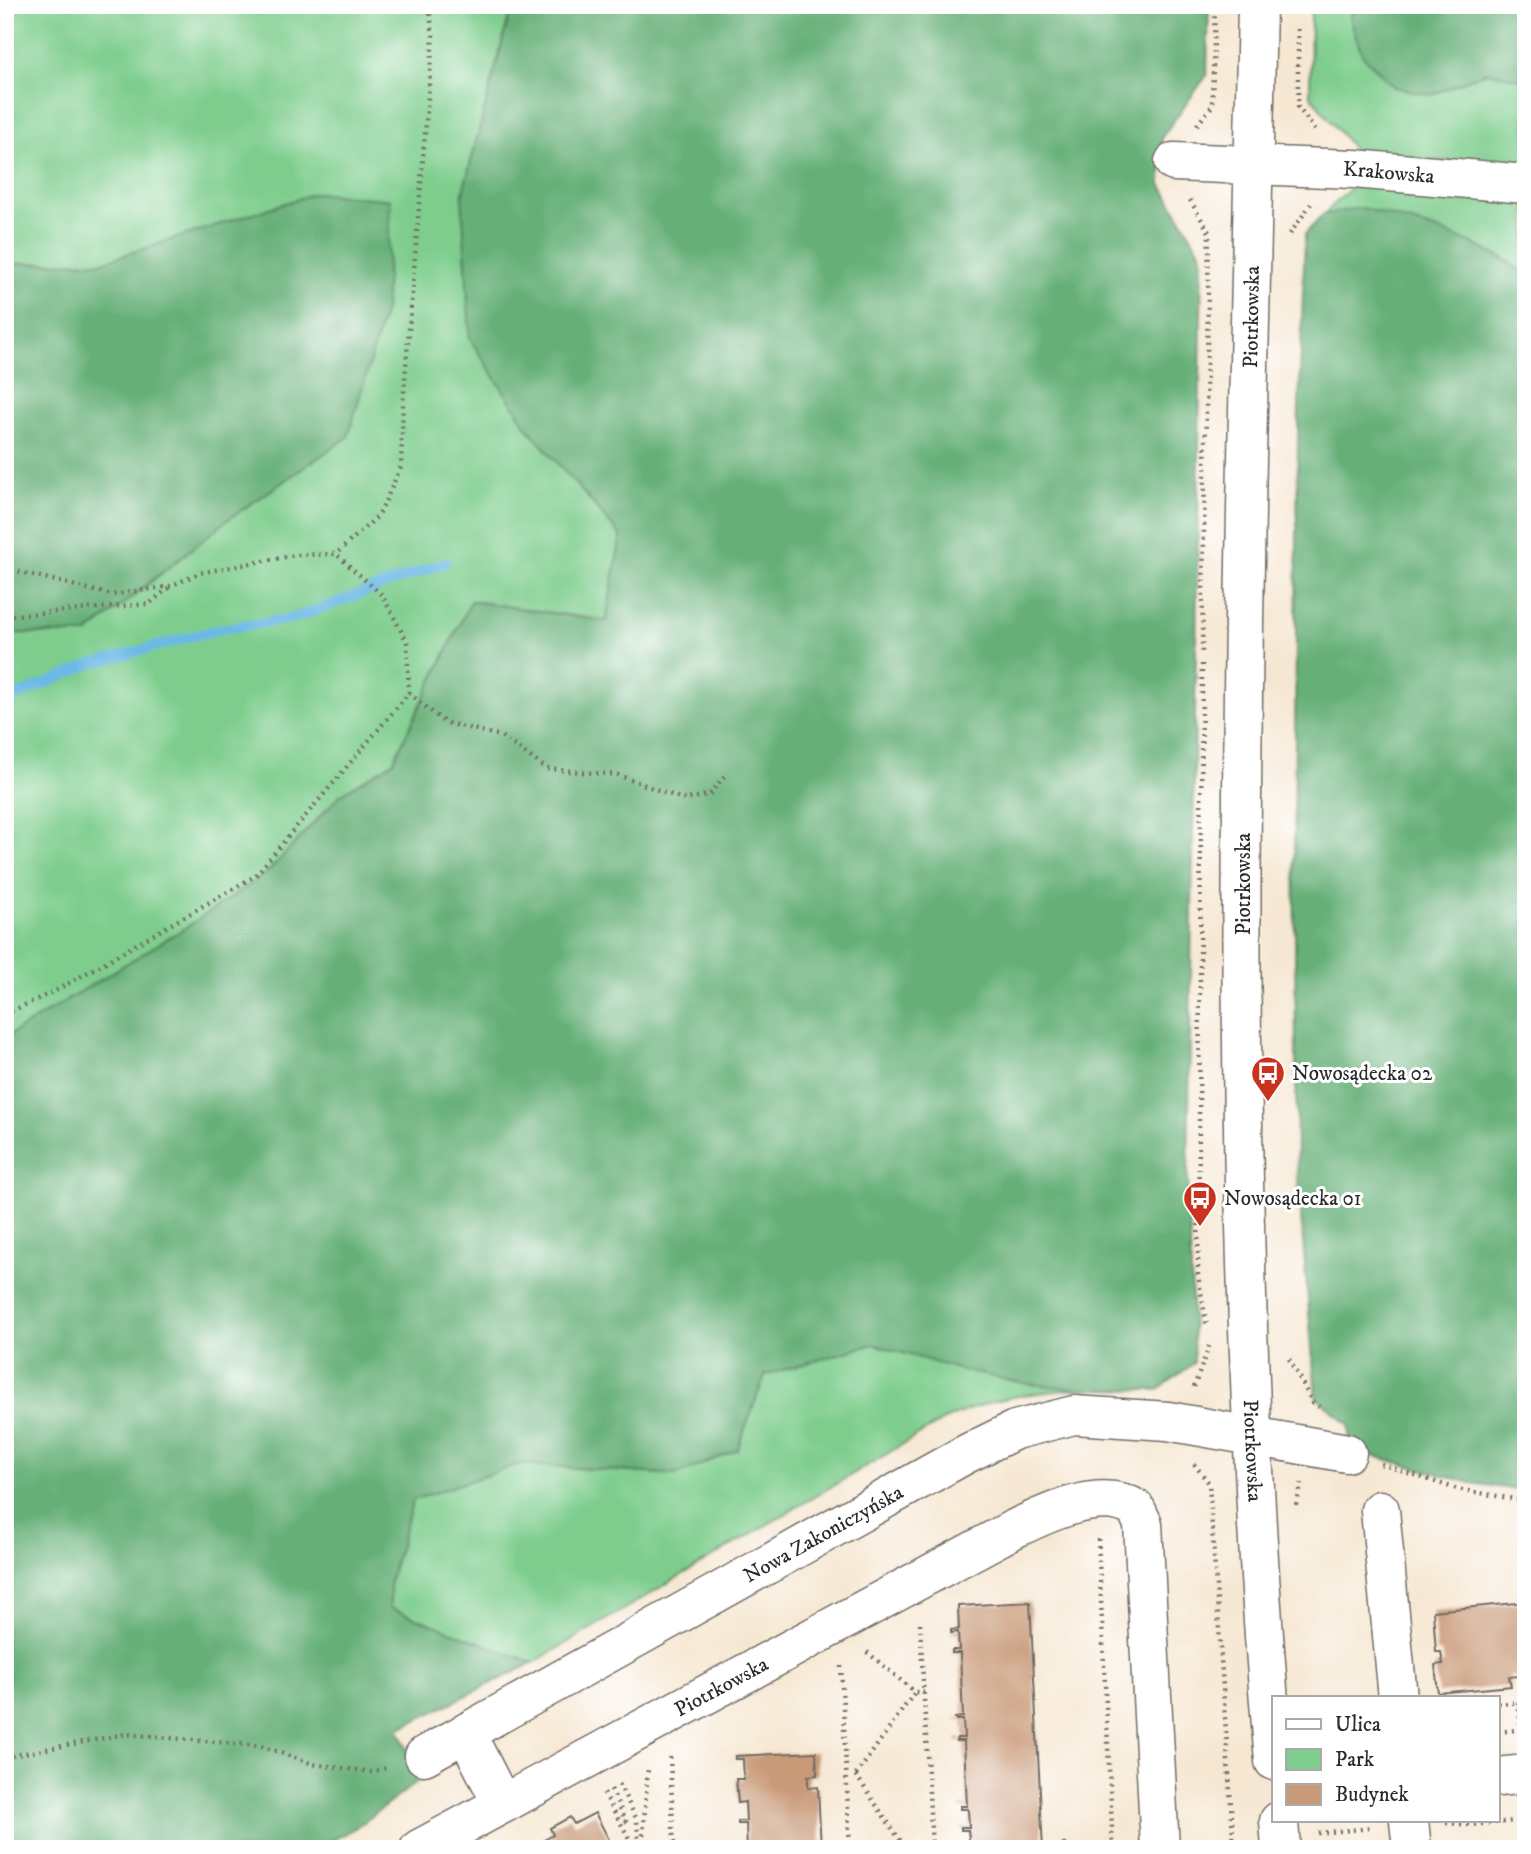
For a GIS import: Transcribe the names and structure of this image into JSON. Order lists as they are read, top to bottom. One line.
{"streets":{"street":["Krakowska","Piotrkowska","Nowa Zakoniczyńska"]},"crossings":[["Krakowska","Piotrkowska"],["Piotrkowska","Nowa Zakoniczyńska"]],"places":{"bus stop":["Nowosądecka 02","Nowosądecka 01"]},"legend":["Ulica","Park","Budynek"]}
